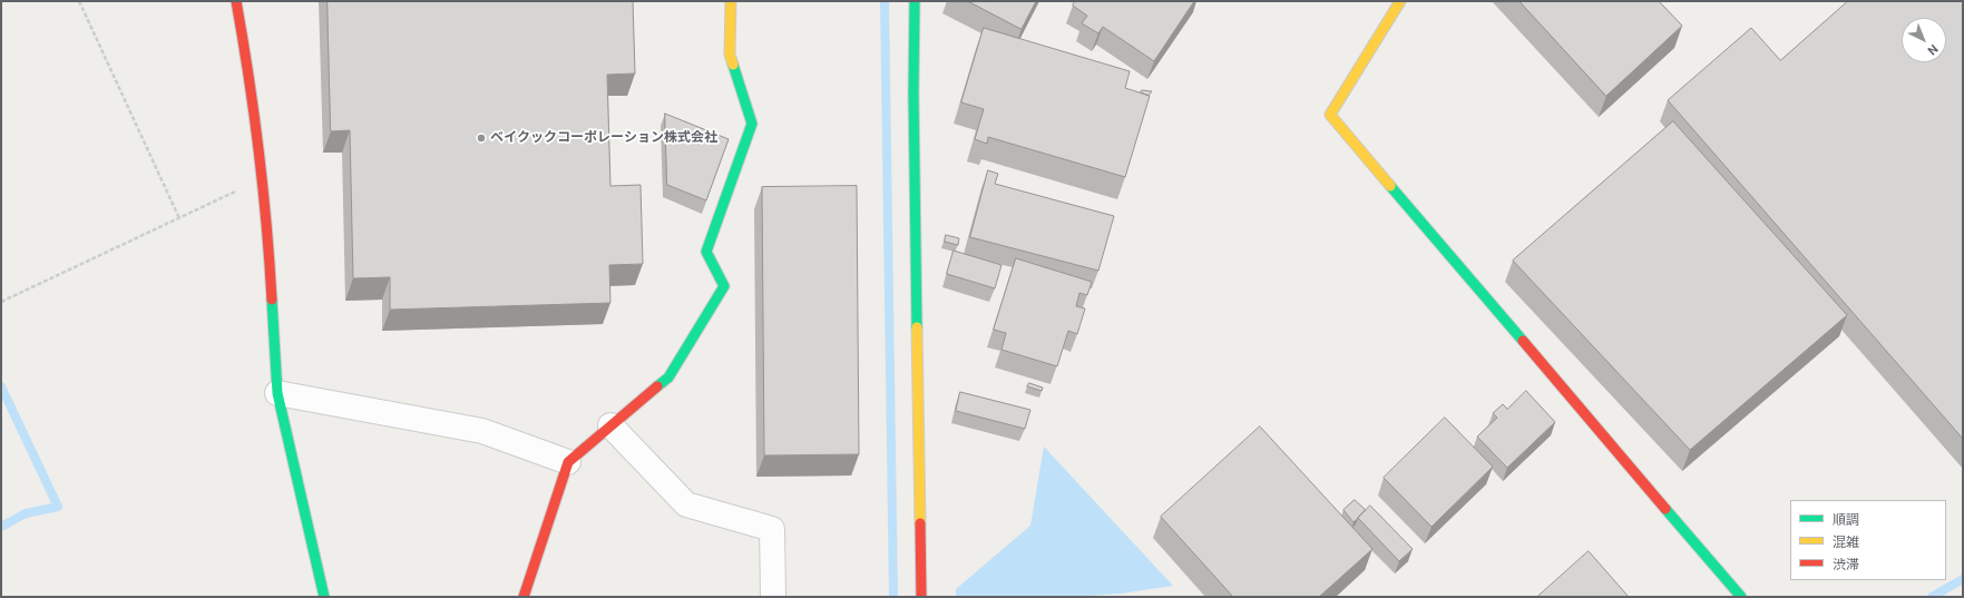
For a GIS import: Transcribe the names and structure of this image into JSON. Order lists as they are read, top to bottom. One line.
{"places":["ベイクックコーポレーション株式会社"],"legend":["順調","混雑","渋滞"],"north":"bottom right"}
